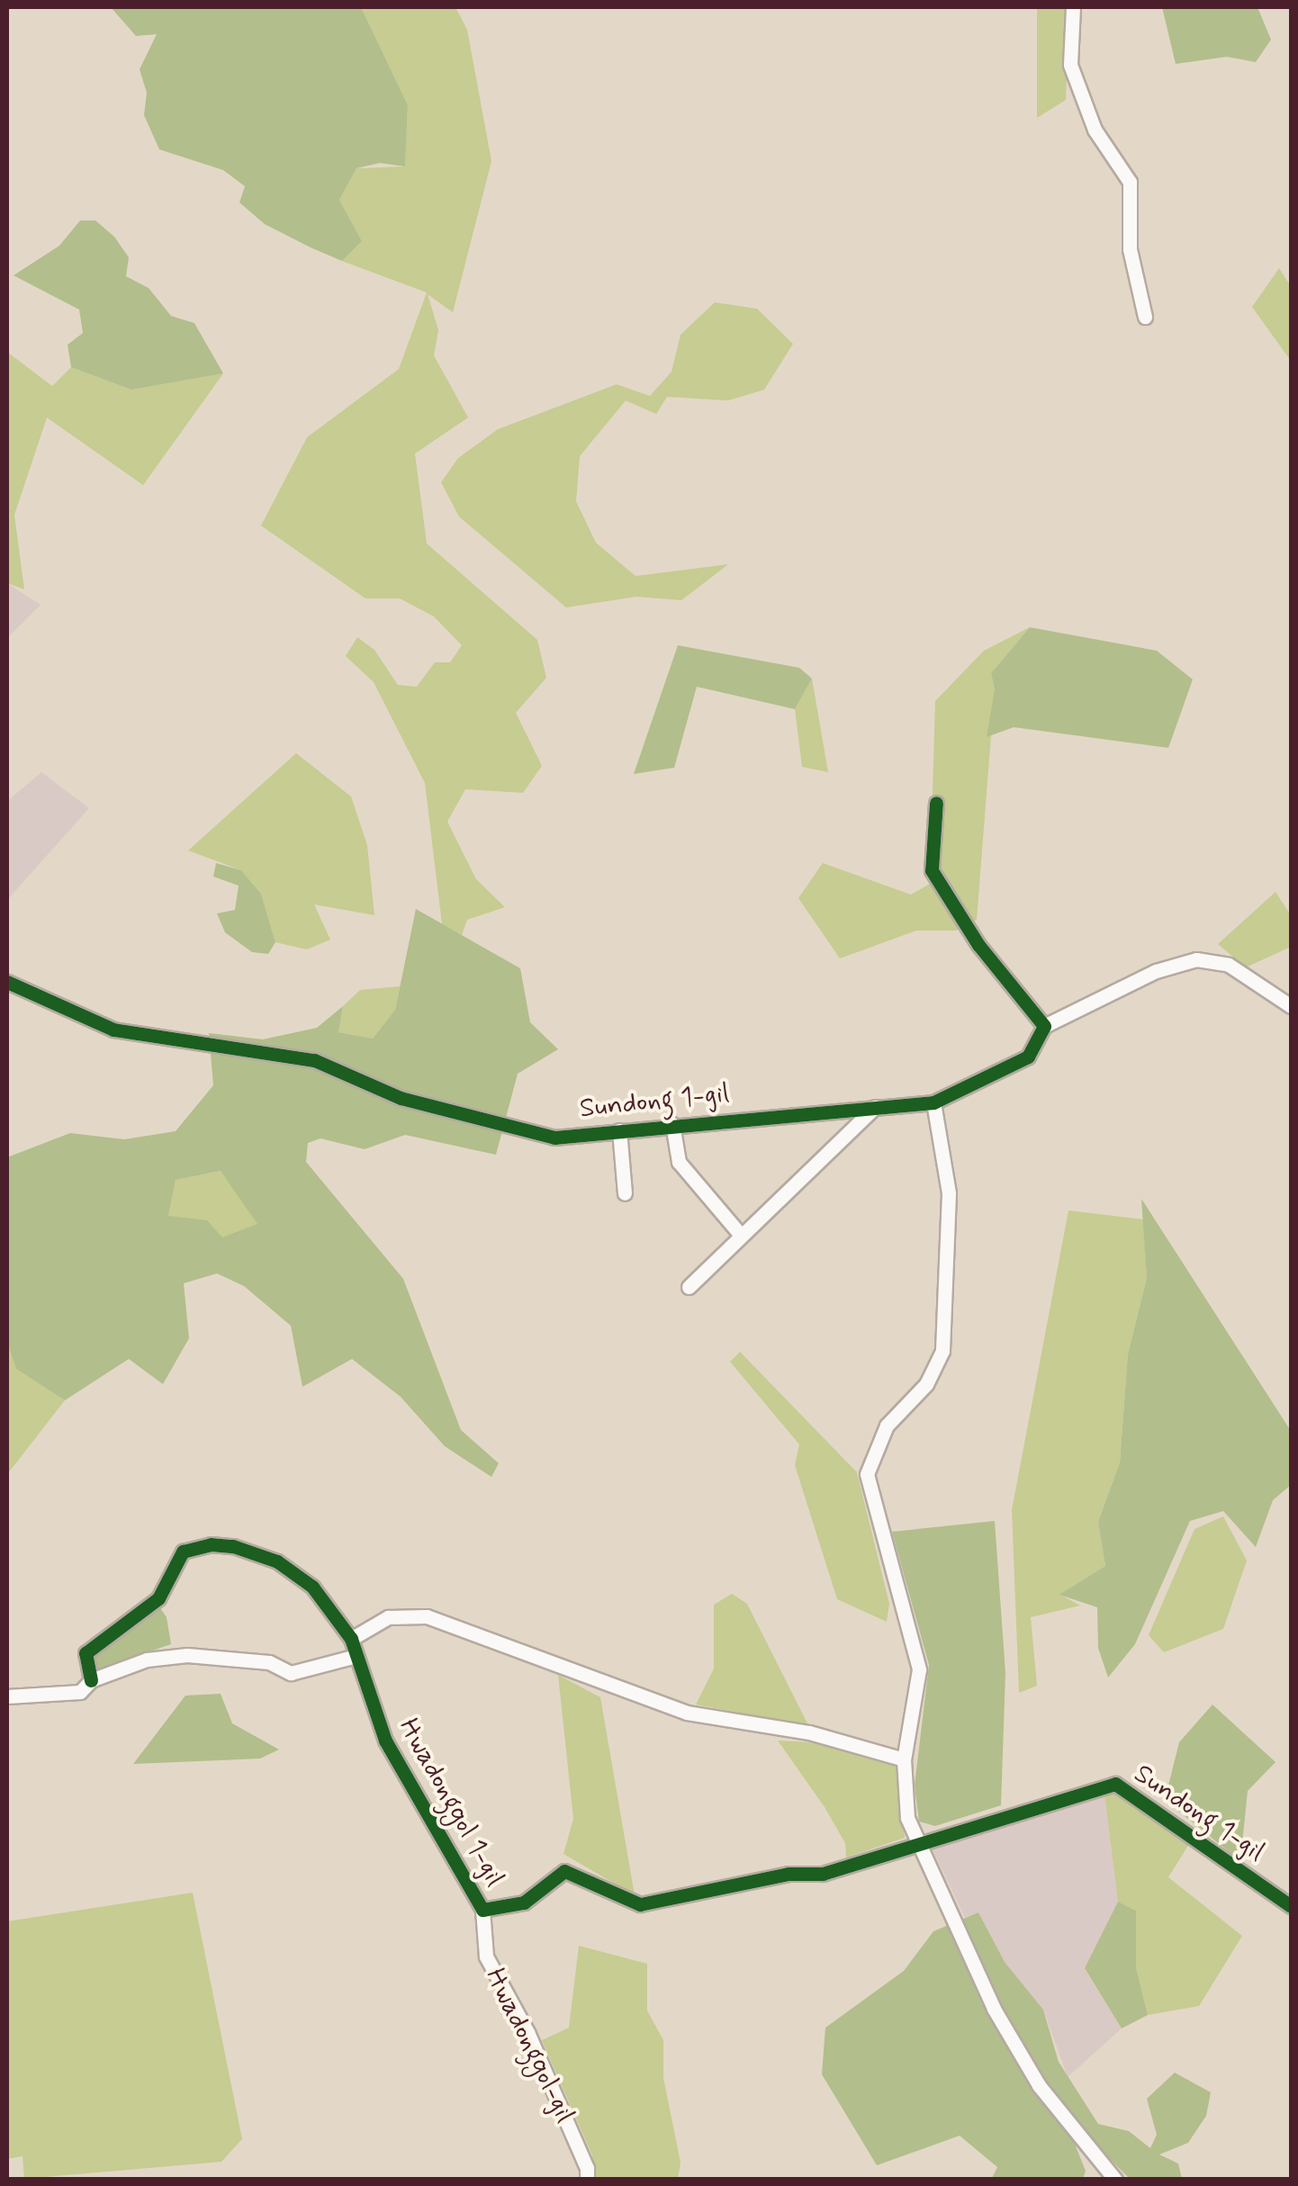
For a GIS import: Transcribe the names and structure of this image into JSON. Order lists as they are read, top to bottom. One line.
{"streets":{"street":["Sundong 1-gil","Hwadonggol 1-gil","Hwadonggol-gil"]},"crossings":[["Sundong 1-gil","Hwadonggol 1-gil"],["Hwadonggol 1-gil","Hwadonggol-gil"]]}
